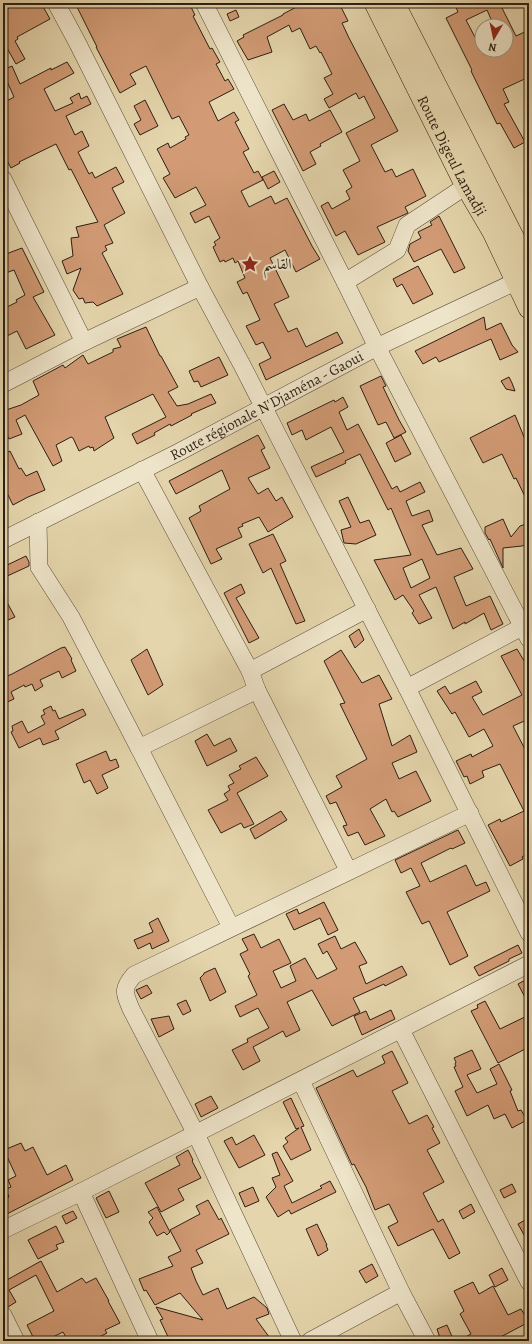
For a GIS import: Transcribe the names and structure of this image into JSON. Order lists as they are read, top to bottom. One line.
{"streets":{"main road":["Route Digeul Lamadji"],"street":["Route régionale N'Djaména - Gaoui"]},"crossings":[["Route Digeul Lamadji","Route régionale N'Djaména - Gaoui"]],"places":{"place":["القاسم"]},"north":"bottom"}
